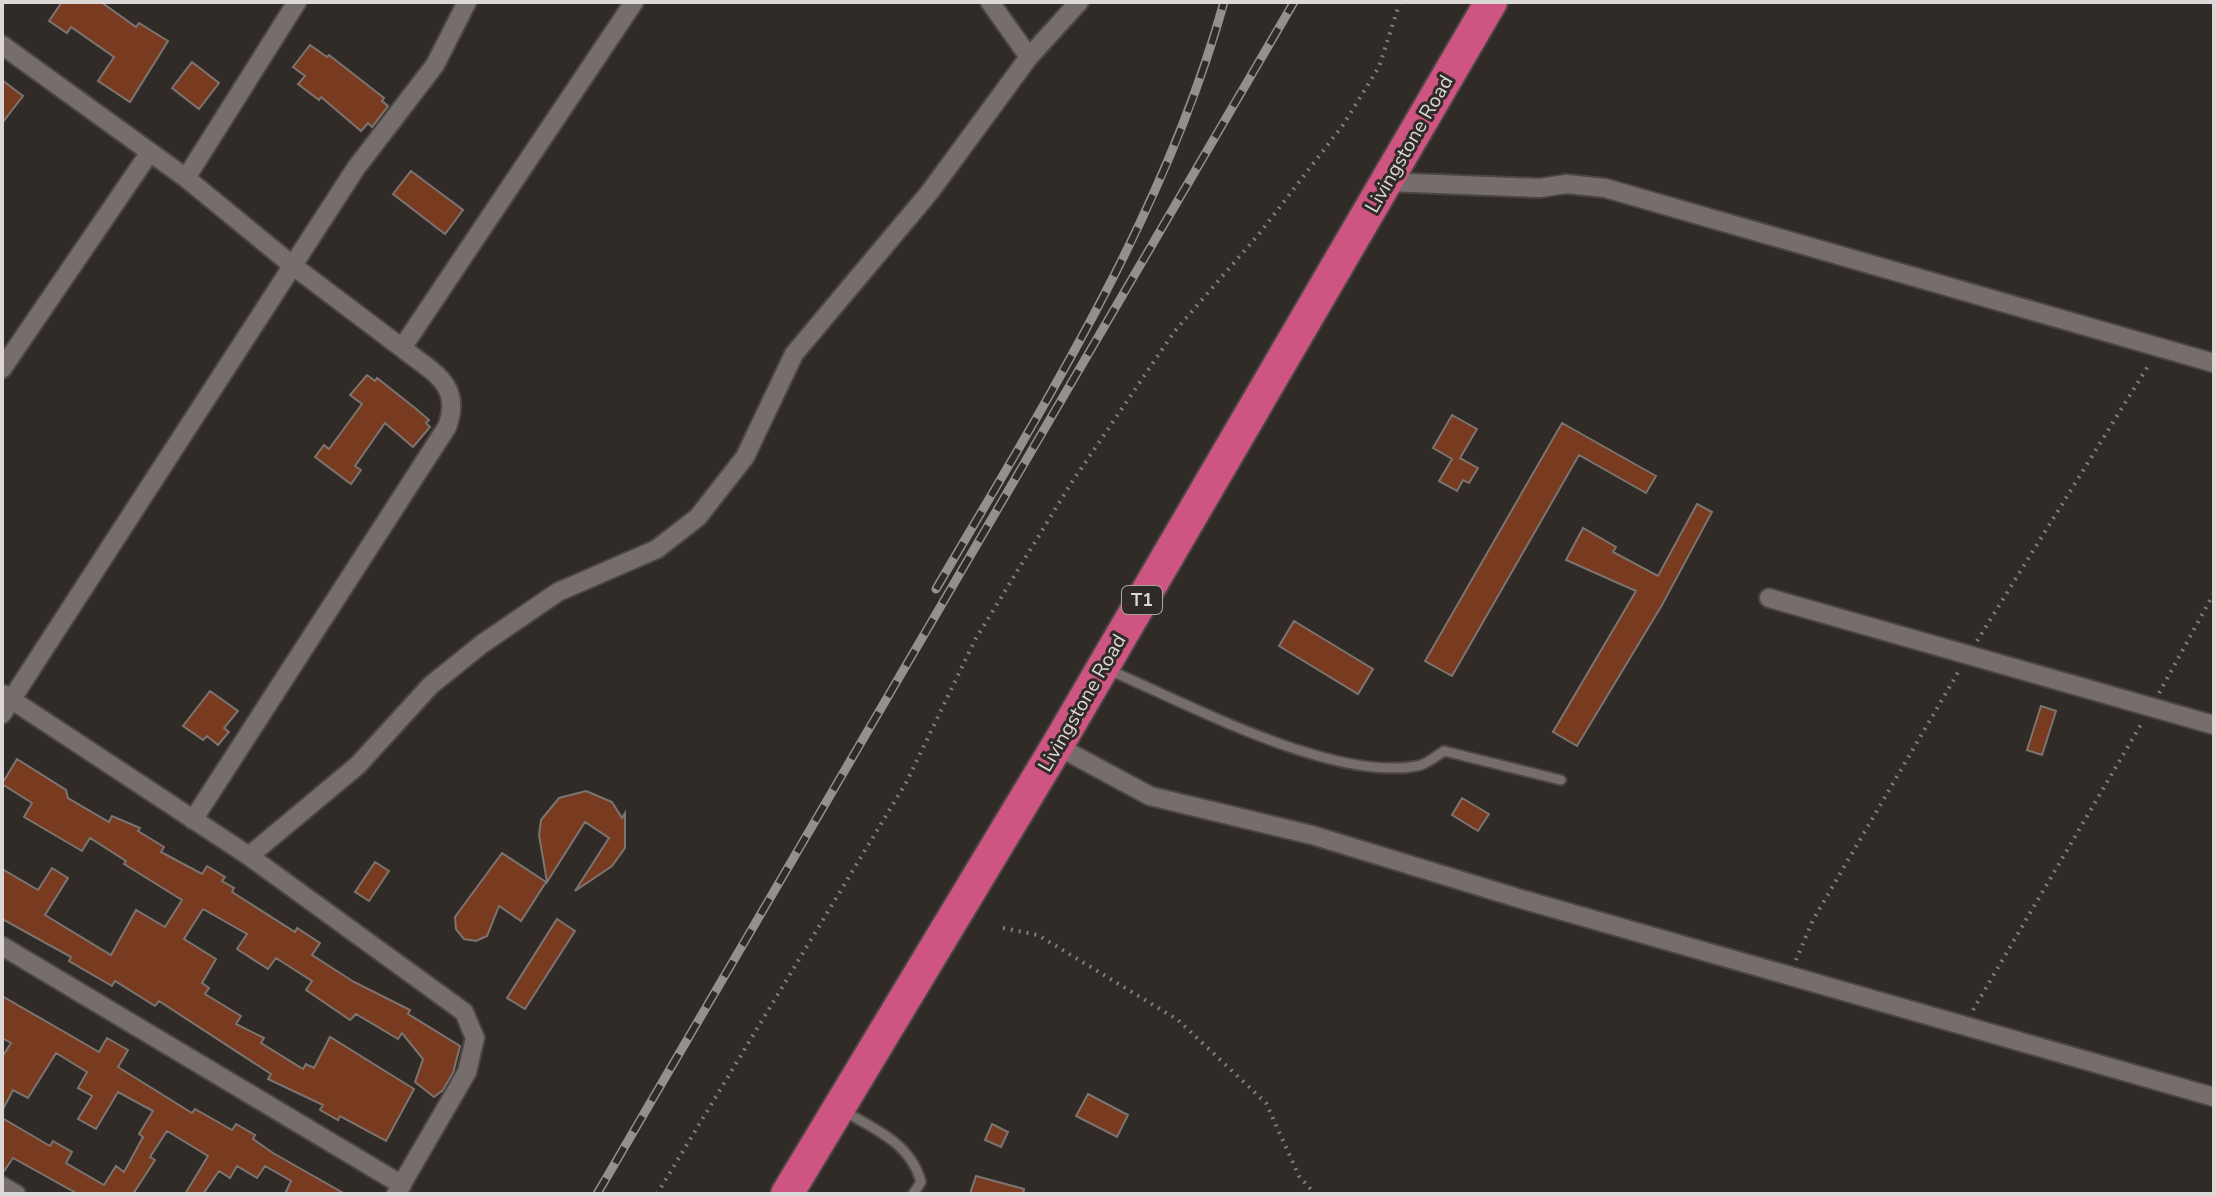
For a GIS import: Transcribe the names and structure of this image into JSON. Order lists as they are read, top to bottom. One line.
{"streets":{"highway":["Livingstone Road","T1"]}}
